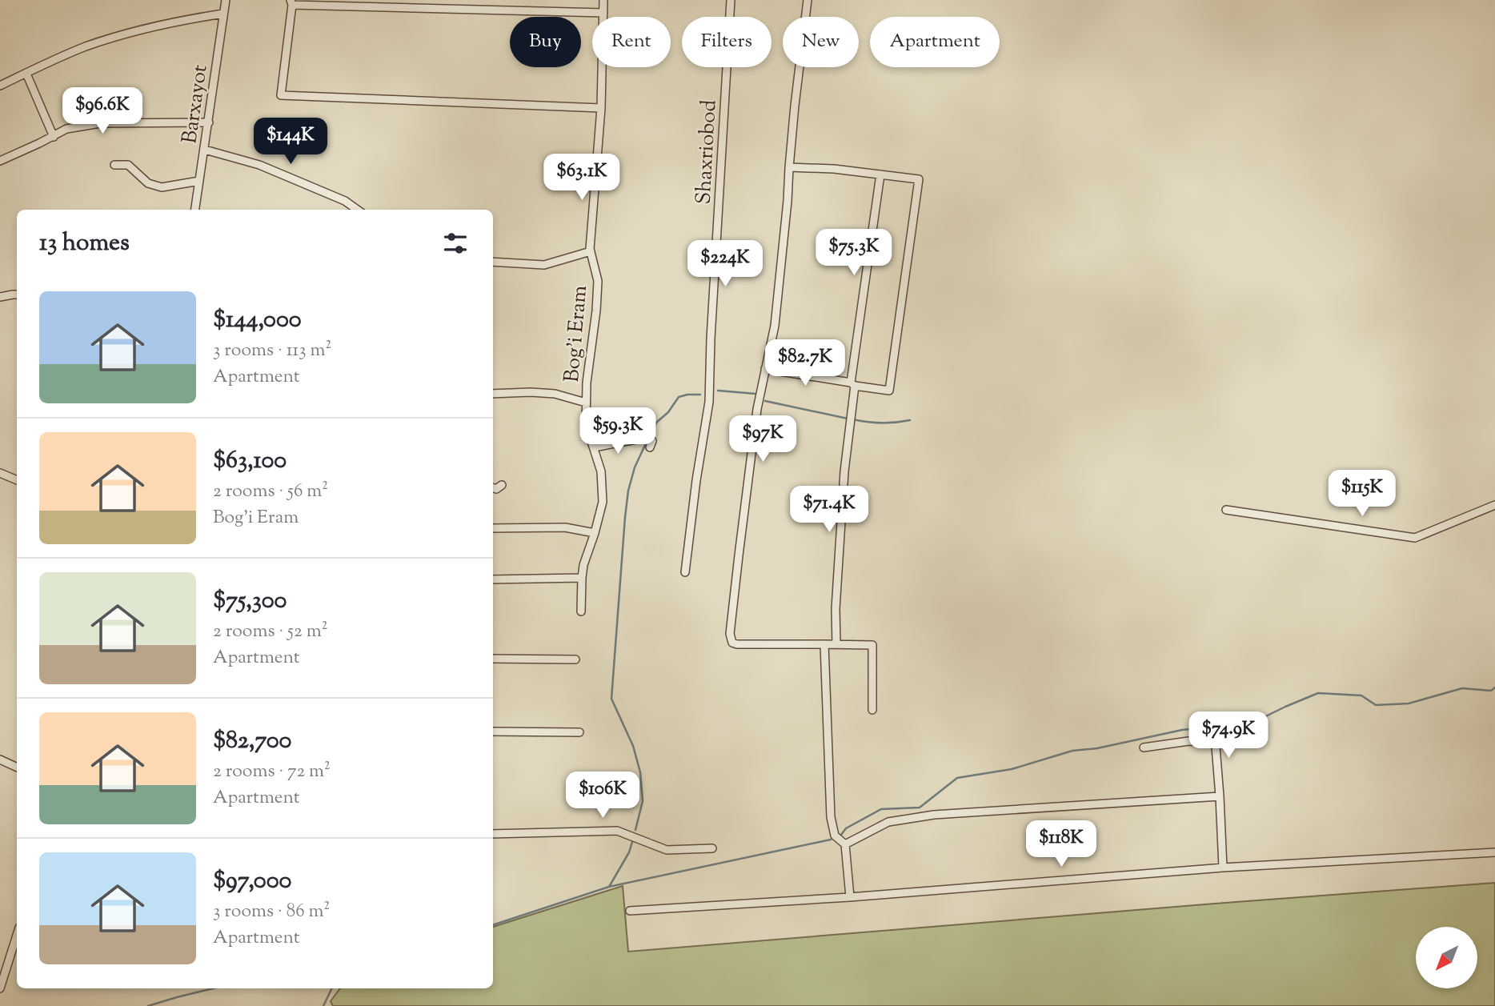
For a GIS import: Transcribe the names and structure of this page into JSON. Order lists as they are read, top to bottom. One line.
{"streets":{"street":["Barxayot","Shaxriobod","Bog'i Eram"]},"north":"bottom left","page":{"chip":["Buy","Rent","Filters","New","Apartment"],"price":["$96.6K","$144K","$63.1K","$75.3K","$224K","$82.7K","$59.3K","$97K","$115K","$71.4K","$74.9K","$106K","$118K"],"heading":"13 homes","list":[{"name":"$144,000","note":"3 rooms · 113 m² · Apartment"},{"name":"$63,100","note":"2 rooms · 56 m² · Bog'i Eram"},{"name":"$75,300","note":"2 rooms · 52 m² · Apartment"},{"name":"$82,700","note":"2 rooms · 72 m² · Apartment"},{"name":"$97,000","note":"3 rooms · 86 m² · Apartment"}]}}
